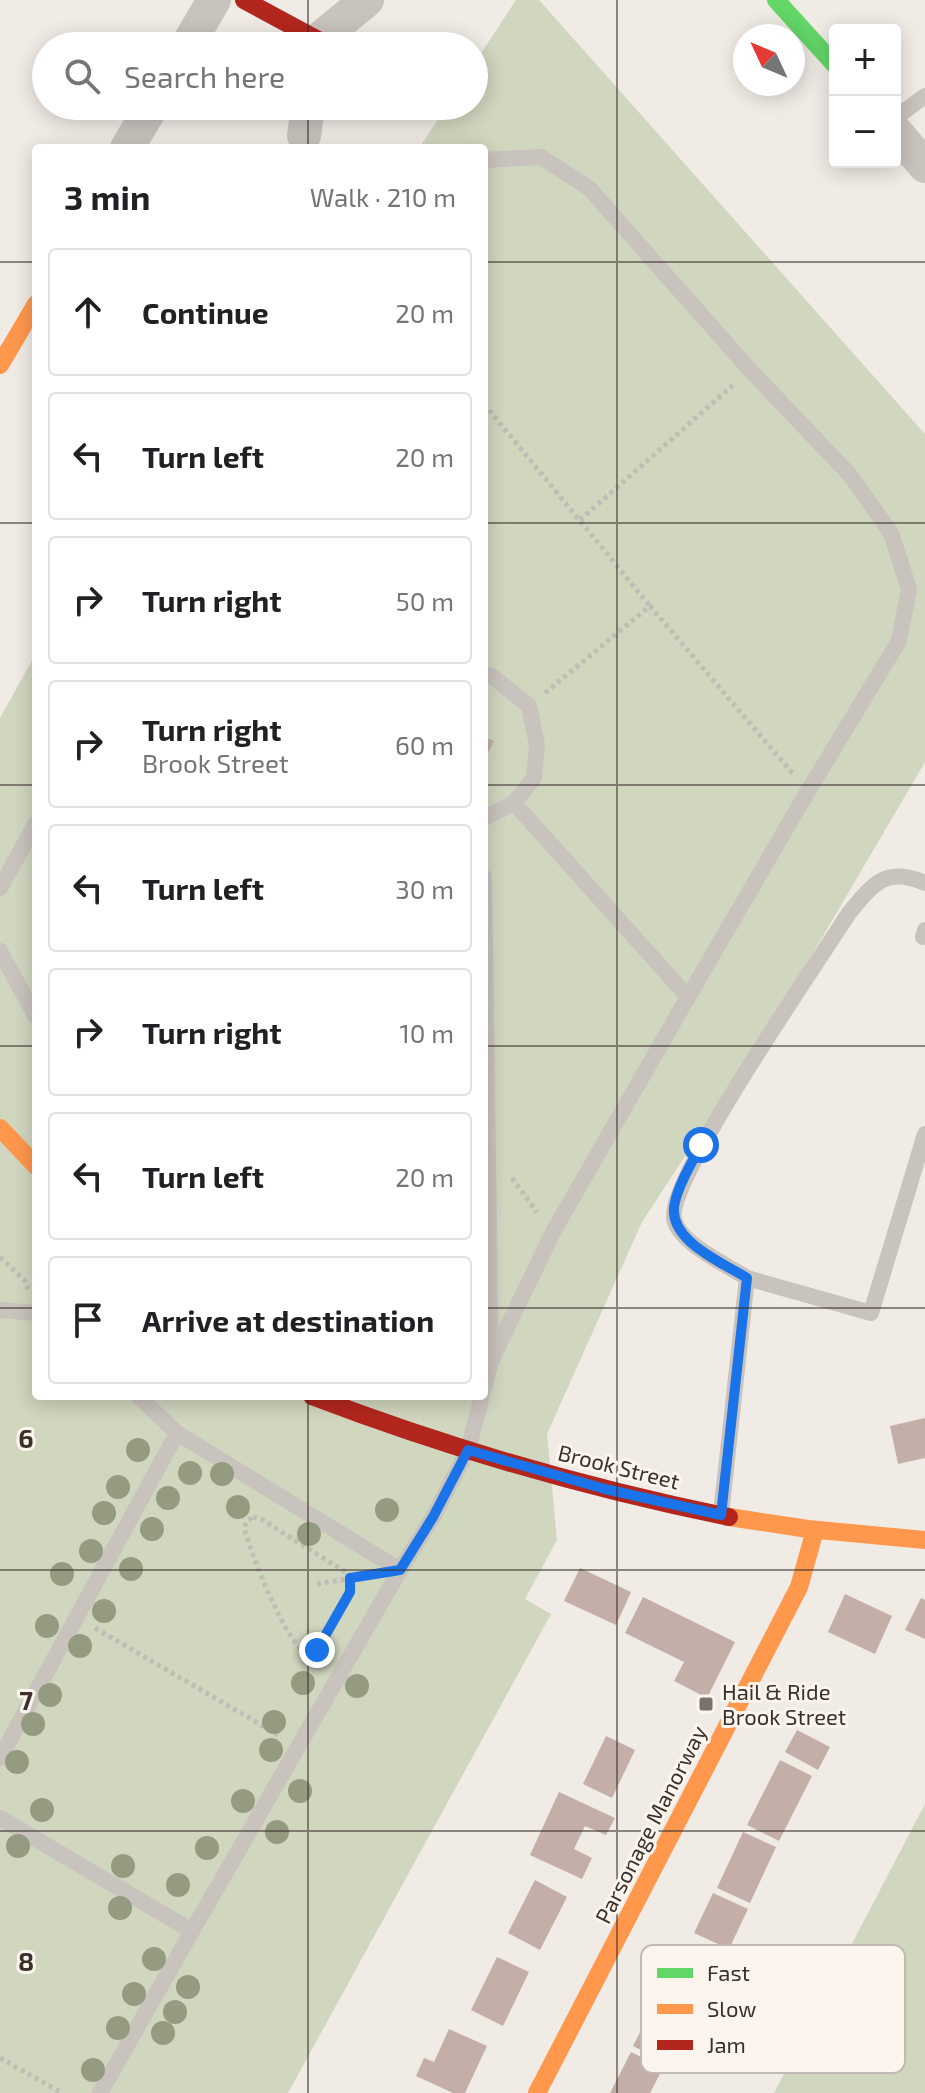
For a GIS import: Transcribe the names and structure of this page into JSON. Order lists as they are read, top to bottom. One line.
{"streets":{"street":["Brook Street","Parsonage Manorway"]},"crossings":[["Brook Street","Parsonage Manorway"]],"places":{"transit":["Hail & Ride Brook Street"]},"legend":["Fast","Slow","Jam"],"north":"top left","page":{"map_buttons":["+","−"],"search":"Search here","heading":["3 min","Walk · 210 m"],"list":[["Continue","20 m"],["Turn left","20 m"],["Turn right","50 m"],["Turn right","Brook Street","60 m"],["Turn left","30 m"],["Turn right","10 m"],["Turn left","20 m"],"Arrive at destination"]},"grid":{"rows":["6","7","8"]}}
